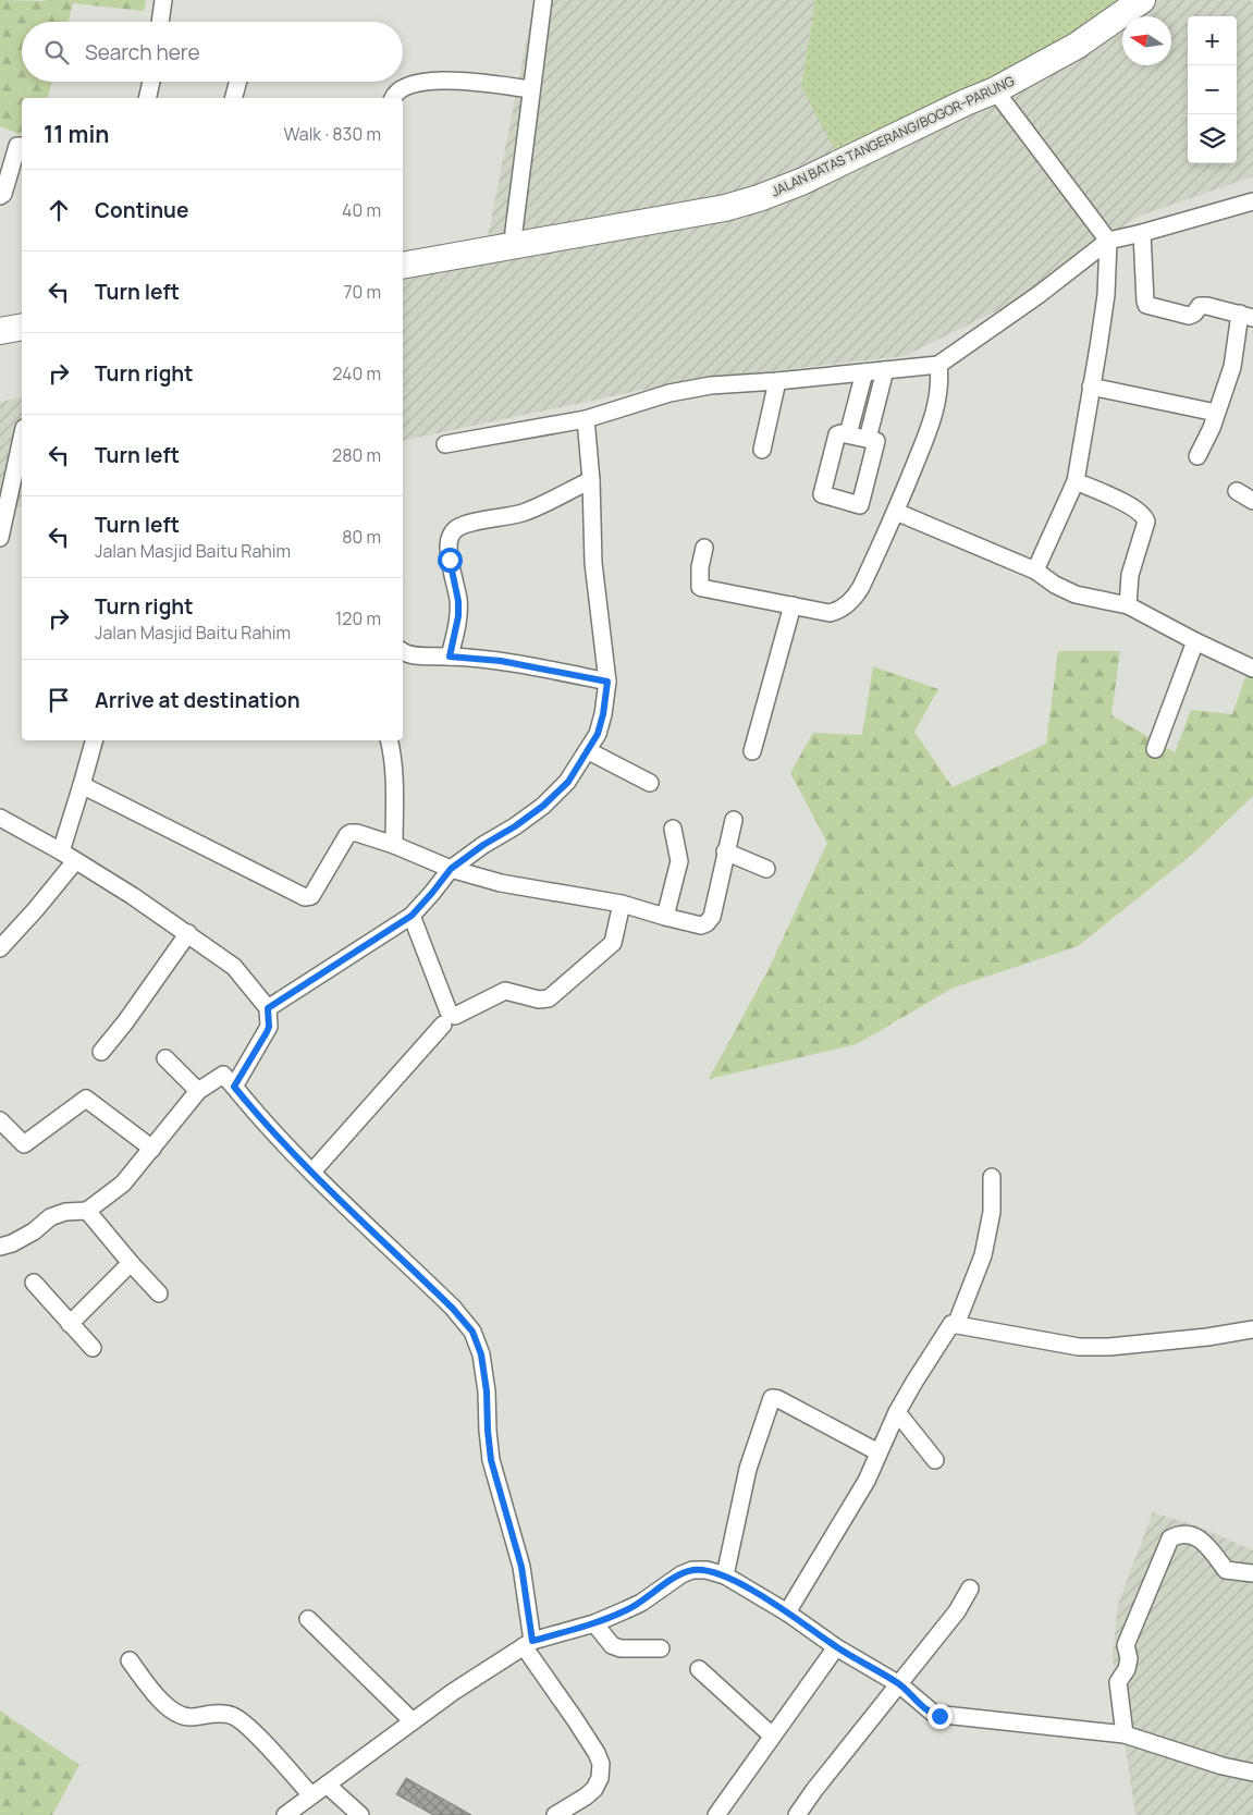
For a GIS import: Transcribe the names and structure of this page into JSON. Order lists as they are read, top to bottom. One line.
{"streets":{"main road":["JALAN BATAS TANGERANG/BOGOR–PARUNG"]},"north":"left","page":{"map_buttons":["+","−"],"search":"Search here","heading":["11 min","Walk · 830 m"],"list":[["Continue","40 m"],["Turn left","70 m"],["Turn right","240 m"],["Turn left","280 m"],["Turn left","Jalan Masjid Baitu Rahim","80 m"],["Turn right","Jalan Masjid Baitu Rahim","120 m"],"Arrive at destination"]}}
